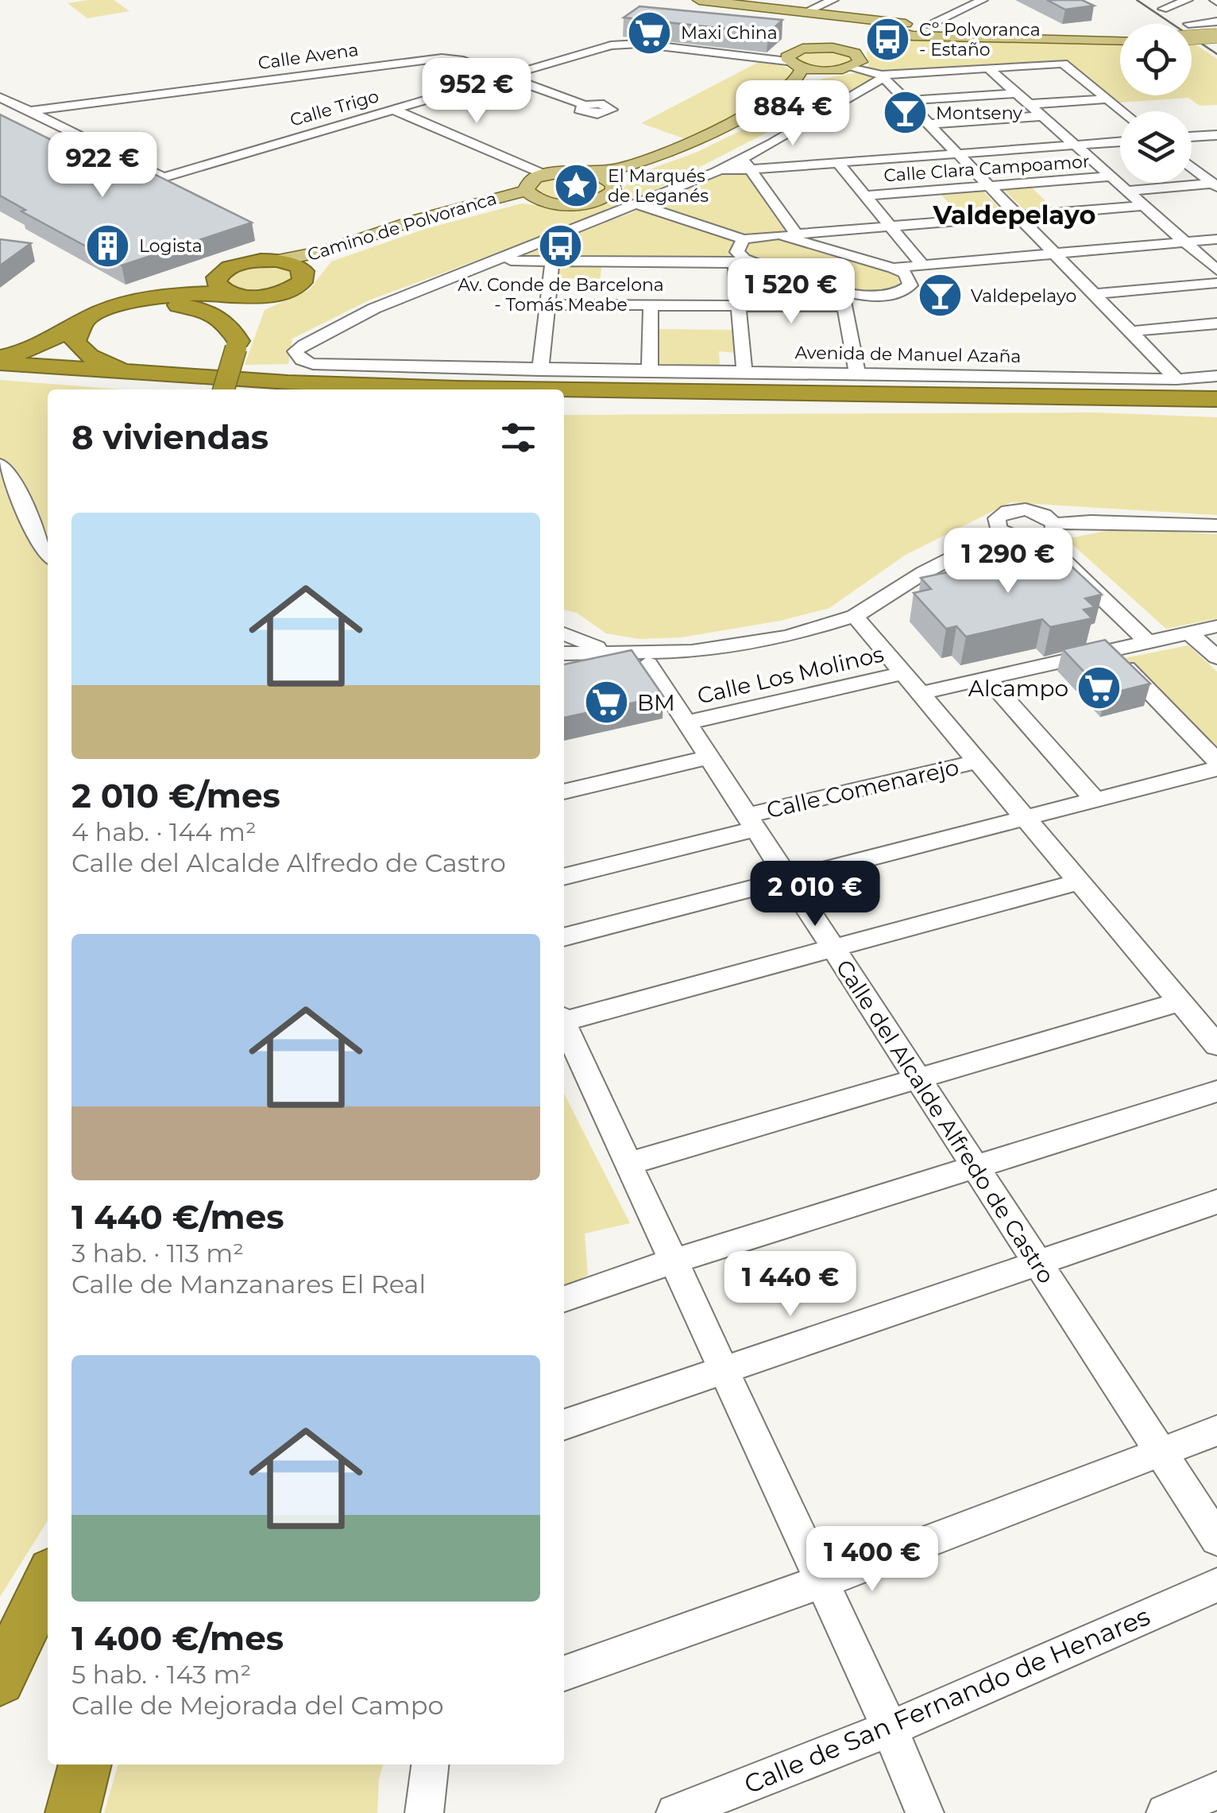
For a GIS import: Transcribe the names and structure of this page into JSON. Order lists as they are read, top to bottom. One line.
{"streets":{"main road":["Camino de Polvoranca"],"street":["Calle Avena","Calle Trigo","Calle Clara Campoamor","Avenida de Manuel Azaña","Calle Los Molinos","Calle Comenarejo","Calle del Alcalde Alfredo de Castro","Calle de San Fernando de Henares"]},"crossings":[["Calle Avena","Calle Trigo"],["Calle Los Molinos","Calle del Alcalde Alfredo de Castro"],["Calle Comenarejo","Calle del Alcalde Alfredo de Castro"]],"districts":["Valdepelayo"],"places":{"supermarket":["Maxi China","Alcampo","BM"],"bus stop":["Cº Polvoranca - Estaño","Av. Conde de Barcelona - Tomás Meabe"],"bar":["Montseny","Valdepelayo"],"place":["El Marqués de Leganés"],"building":["Logista"]},"page":{"price":["952 €","884 €","922 €","1 520 €","1 290 €","2 010 €","1 440 €","1 400 €"],"heading":"8 viviendas","list":[{"name":"2 010 €/mes","note":"4 hab. · 144 m² · Calle del Alcalde Alfredo de Castro"},{"name":"1 440 €/mes","note":"3 hab. · 113 m² · Calle de Manzanares El Real"},{"name":"1 400 €/mes","note":"5 hab. · 143 m² · Calle de Mejorada del Campo"}]}}
